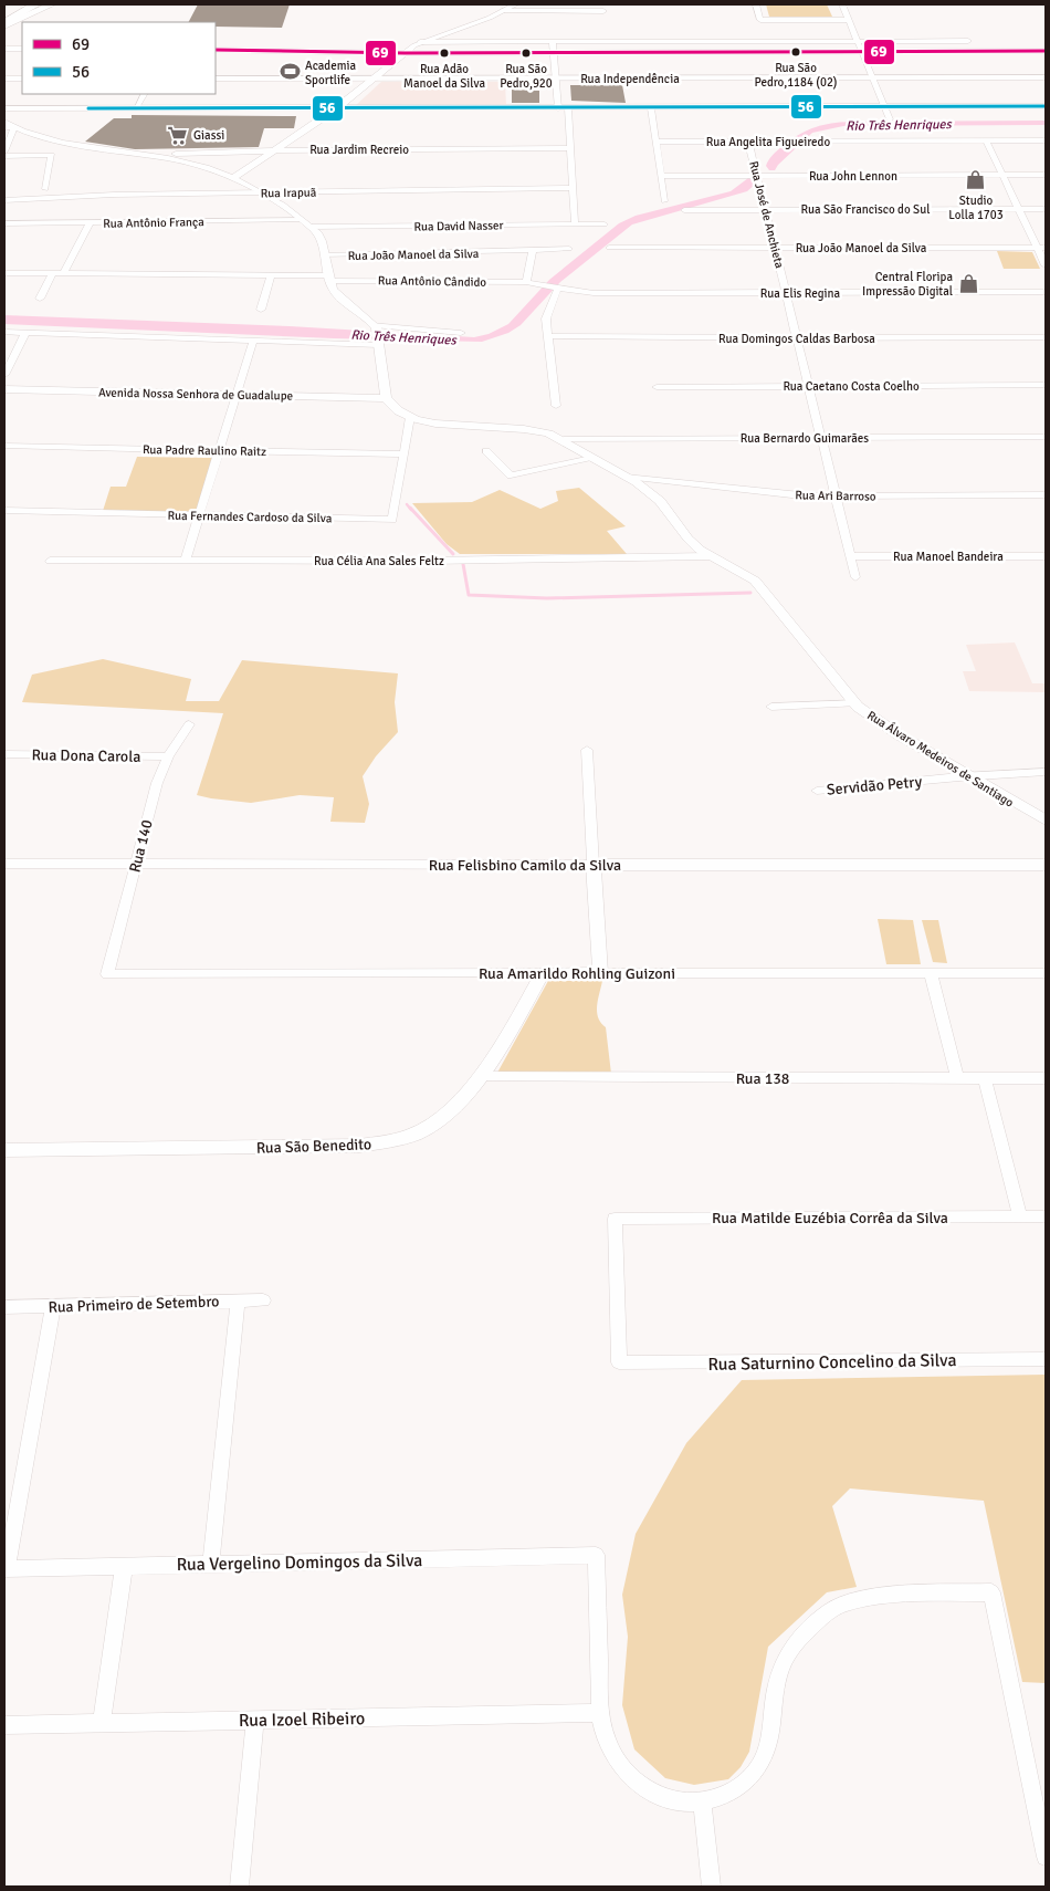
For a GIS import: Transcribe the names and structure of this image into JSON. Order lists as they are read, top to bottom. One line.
{"streets":{"main road":["Rua Independência"],"street":["Rua Angelita Figueiredo","Rua Jardim Recreio","Rua John Lennon","Rua Irapuã","Rua São Francisco do Sul","Rua José de Anchieta","Rua Antônio França","Rua David Nasser","Rua João Manoel da Silva","Rua Antônio Cândido","Rua Elis Regina","Rua Domingos Caldas Barbosa","Rua Caetano Costa Coelho","Avenida Nossa Senhora de Guadalupe","Rua Bernardo Guimarães","Rua Padre Raulino Raitz","Rua Ari Barroso","Rua Fernandes Cardoso da Silva","Rua Manoel Bandeira","Rua Célia Ana Sales Feltz","Rua Dona Carola","Rua Álvaro Medeiros de Santiago","Servidão Petry","Rua 140","Rua Felisbino Camilo da Silva","Rua Amarildo Rohling Guizoni","Rua 138","Rua São Benedito","Rua Matilde Euzébia Corrêa da Silva","Rua Primeiro de Setembro","Rua Saturnino Concelino da Silva","Rua Vergelino Domingos da Silva","Rua Izoel Ribeiro"]},"crossings":[["Rua Angelita Figueiredo","Rua José de Anchieta"],["Rua John Lennon","Rua José de Anchieta"],["Rua São Francisco do Sul","Rua José de Anchieta"],["Rua José de Anchieta","Rua João Manoel da Silva"],["Rua José de Anchieta","Rua Elis Regina"],["Rua José de Anchieta","Rua Domingos Caldas Barbosa"],["Rua José de Anchieta","Rua Caetano Costa Coelho"],["Rua José de Anchieta","Rua Bernardo Guimarães"],["Rua José de Anchieta","Rua Ari Barroso"],["Rua José de Anchieta","Rua Manoel Bandeira"],["Rua Antônio Cândido","Rua Elis Regina"],["Avenida Nossa Senhora de Guadalupe","Rua Álvaro Medeiros de Santiago"],["Rua Bernardo Guimarães","Rua Álvaro Medeiros de Santiago"],["Rua Padre Raulino Raitz","Rua Fernandes Cardoso da Silva"],["Rua Ari Barroso","Rua Álvaro Medeiros de Santiago"],["Rua Fernandes Cardoso da Silva","Rua Álvaro Medeiros de Santiago"],["Rua Célia Ana Sales Feltz","Rua Álvaro Medeiros de Santiago"],["Rua Dona Carola","Rua 140"],["Rua Álvaro Medeiros de Santiago","Servidão Petry"],["Rua 140","Rua Felisbino Camilo da Silva"],["Rua 140","Rua Amarildo Rohling Guizoni"],["Rua Amarildo Rohling Guizoni","Rua São Benedito"],["Rua 138","Rua São Benedito"],["Rua Matilde Euzébia Corrêa da Silva","Rua Saturnino Concelino da Silva"],["Rua Vergelino Domingos da Silva","Rua Izoel Ribeiro"]],"water":["Rio Três Henriques"],"places":{"other":["Rua São Pedro,1184 (02)","Rua Adão Manoel da Silva","Rua São Pedro,920"],"sports":["Academia Sportlife"],"supermarket":["Giassi"],"shop":["Studio Lolla 1703","Central Floripa Impressão Digital"]},"lines":["transit line 69","transit line 56"],"legend":["69","56"]}
